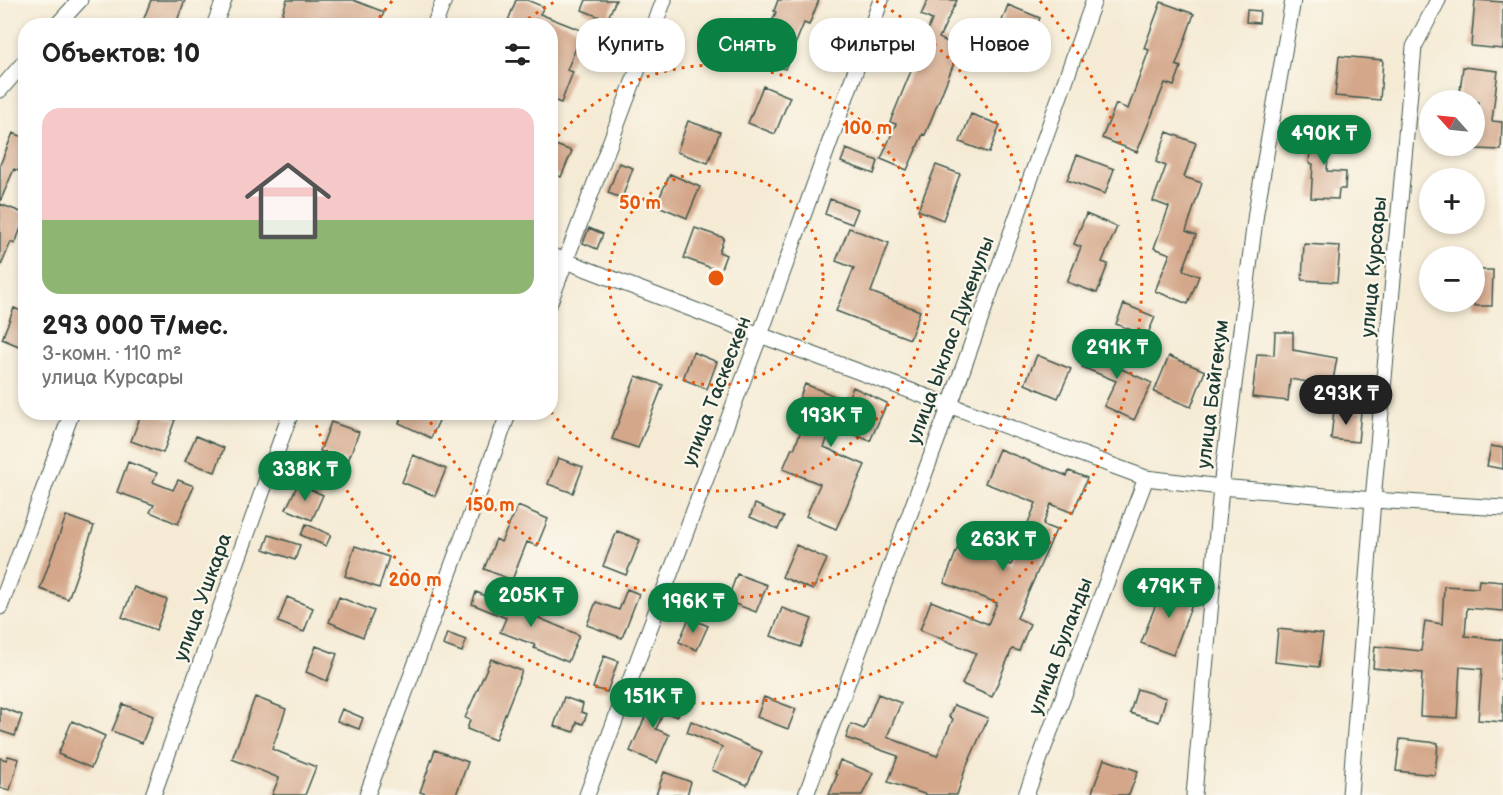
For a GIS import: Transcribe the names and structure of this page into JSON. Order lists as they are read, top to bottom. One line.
{"streets":{"street":["улица Курсары","улица Ыклас Дукенулы","улица Таскескен","улица Байгекум","улица Ушкара","улица Буланды"]},"north":"top left","page":{"chip":["Купить","Снять","Фильтры","Новое"],"heading":"Объектов: 10","map_buttons":["+","−"],"list":[{"name":"293 000 ₸/мес.","note":"3-комн. · 110 m² · улица Курсары"}],"price":["490K ₸","291K ₸","293K ₸","193K ₸","338K ₸","263K ₸","479K ₸","205K ₸","196K ₸","151K ₸"]},"rings":["100 m","50 m","150 m","200 m"]}
